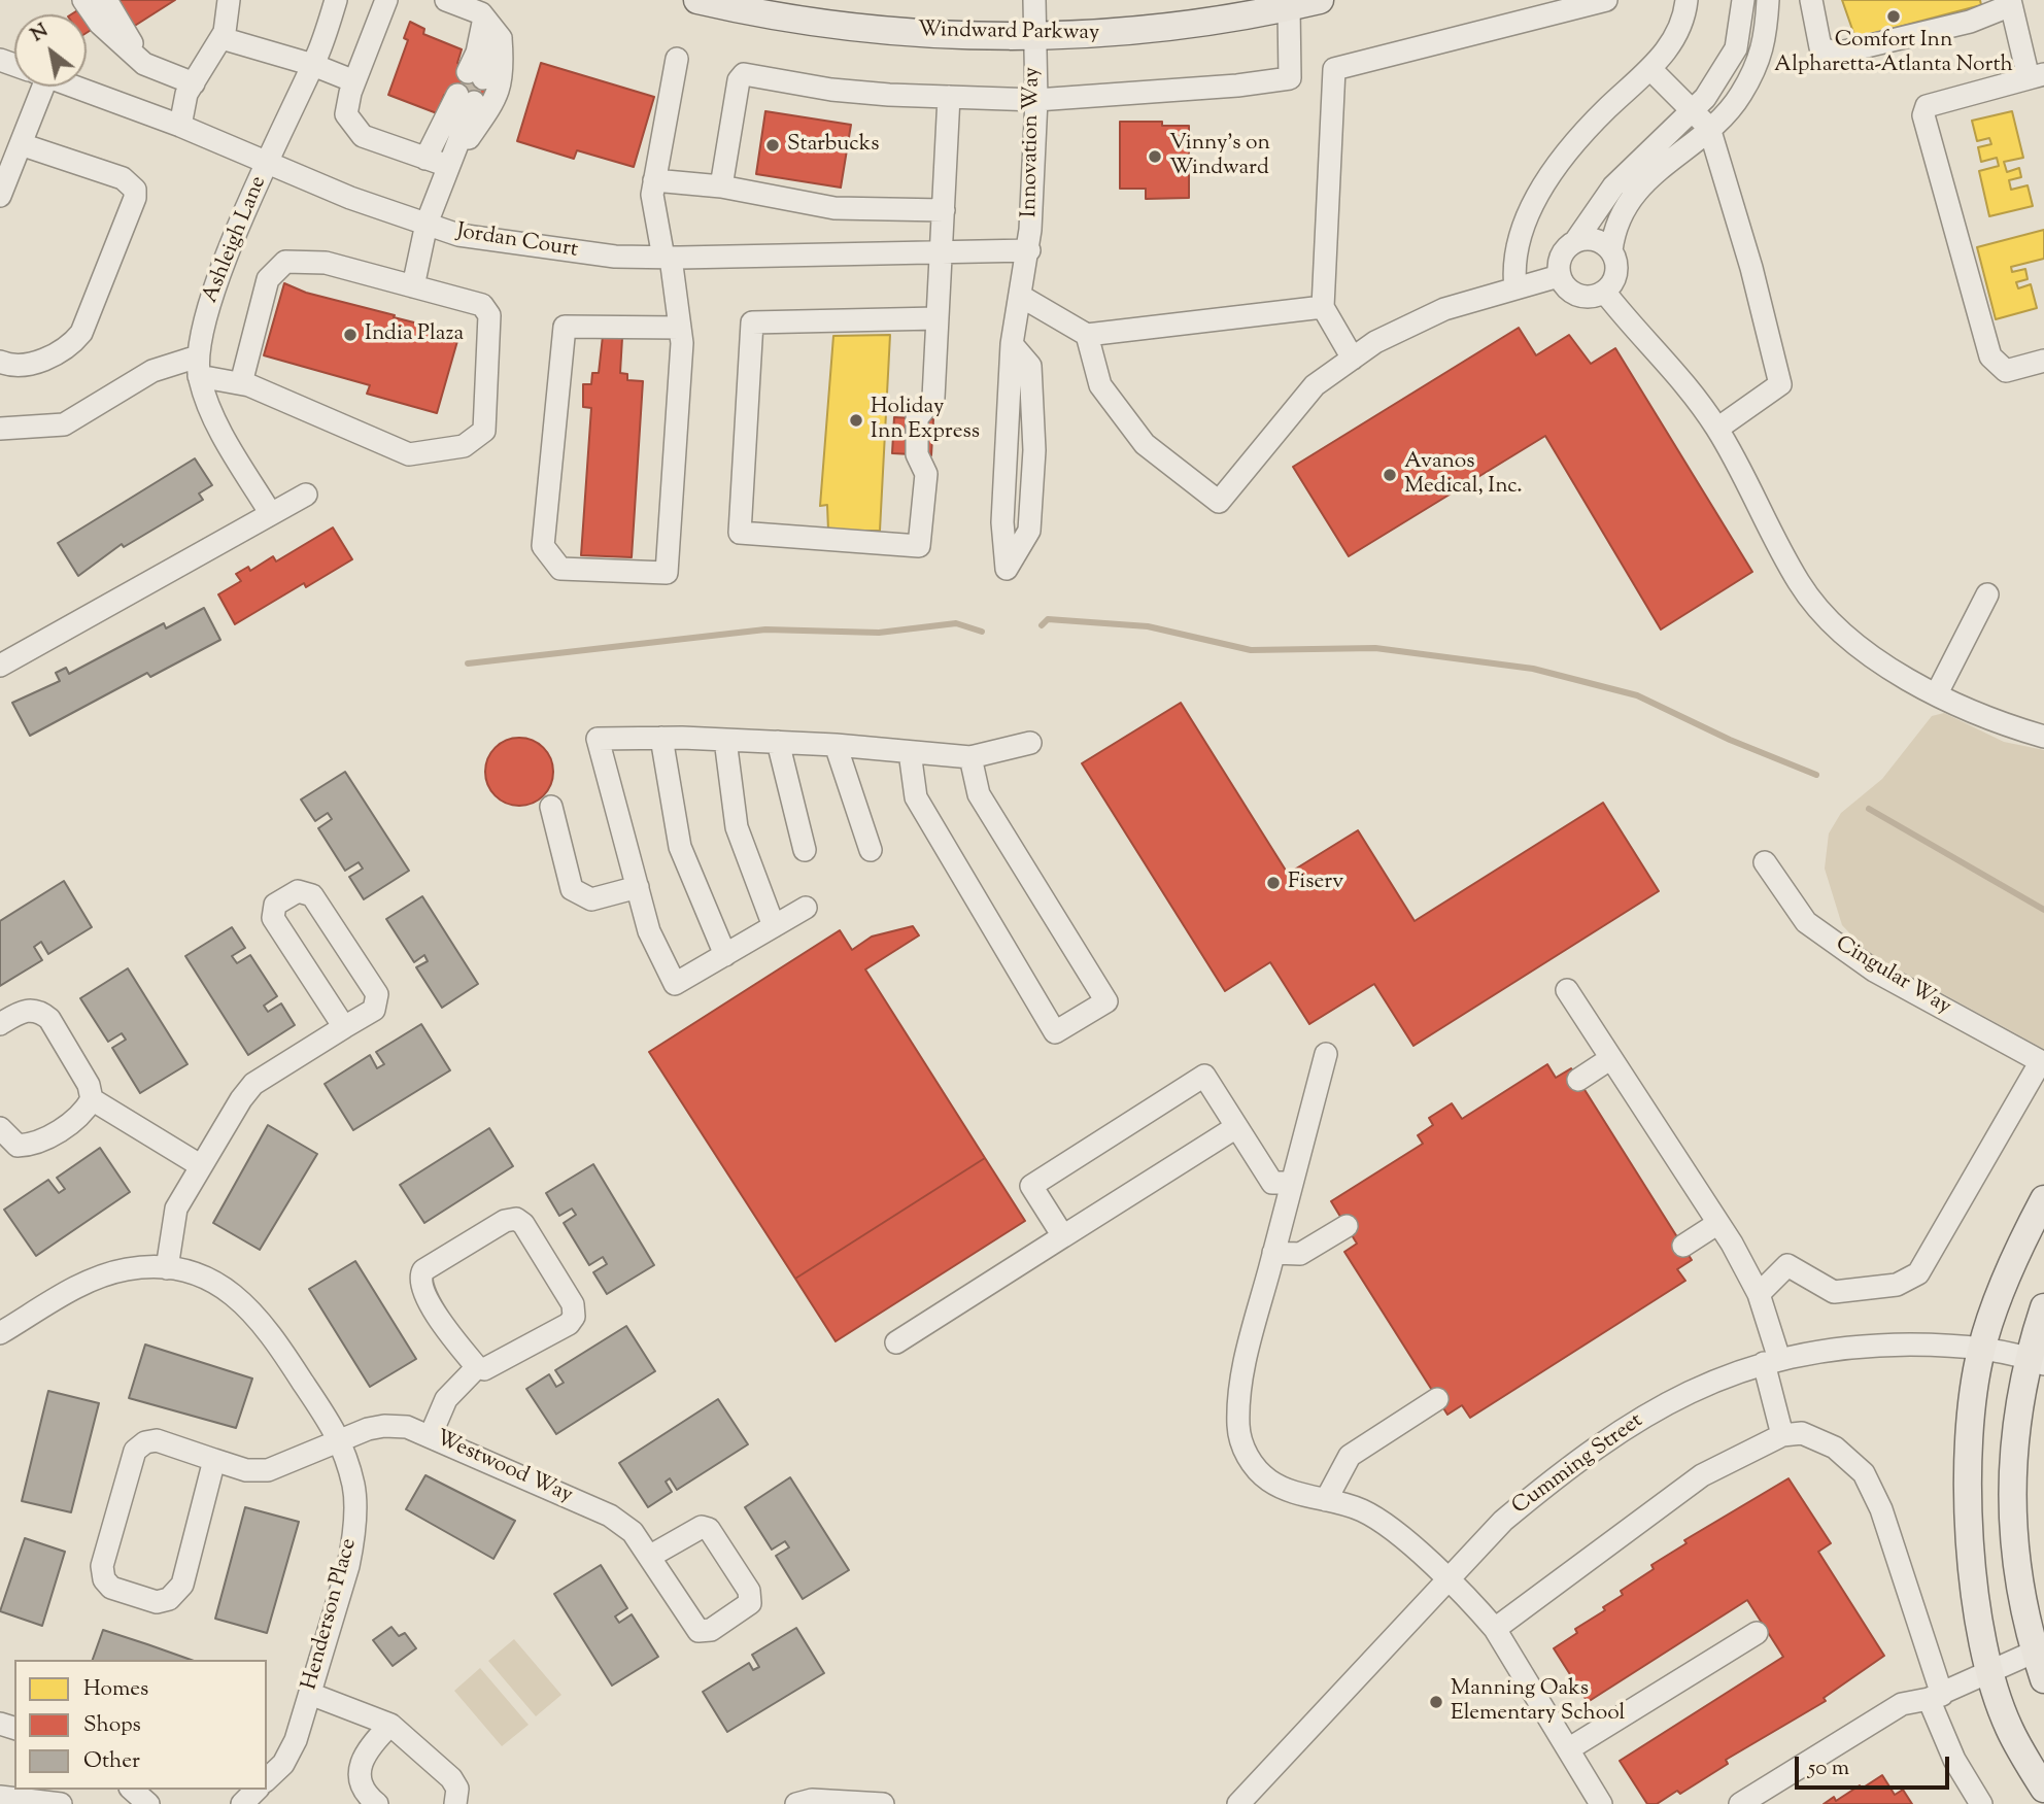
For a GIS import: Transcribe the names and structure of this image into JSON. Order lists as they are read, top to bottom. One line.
{"streets":{"main road":["Windward Parkway"],"street":["Innovation Way","Ashleigh Lane","Jordan Court","Cingular Way","Cumming Street","Westwood Way","Henderson Place"]},"crossings":[["Windward Parkway","Innovation Way"],["Innovation Way","Jordan Court"],["Ashleigh Lane","Jordan Court"],["Westwood Way","Henderson Place"]],"places":["Comfort Inn Alpharetta-Atlanta North","Starbucks","Vinny's on Windward","India Plaza","Holiday Inn Express","Avanos Medical, Inc.","Fiserv","Manning Oaks Elementary School"],"legend":["Homes","Shops","Other"],"scale_bar":"50 m","north":"top left"}
